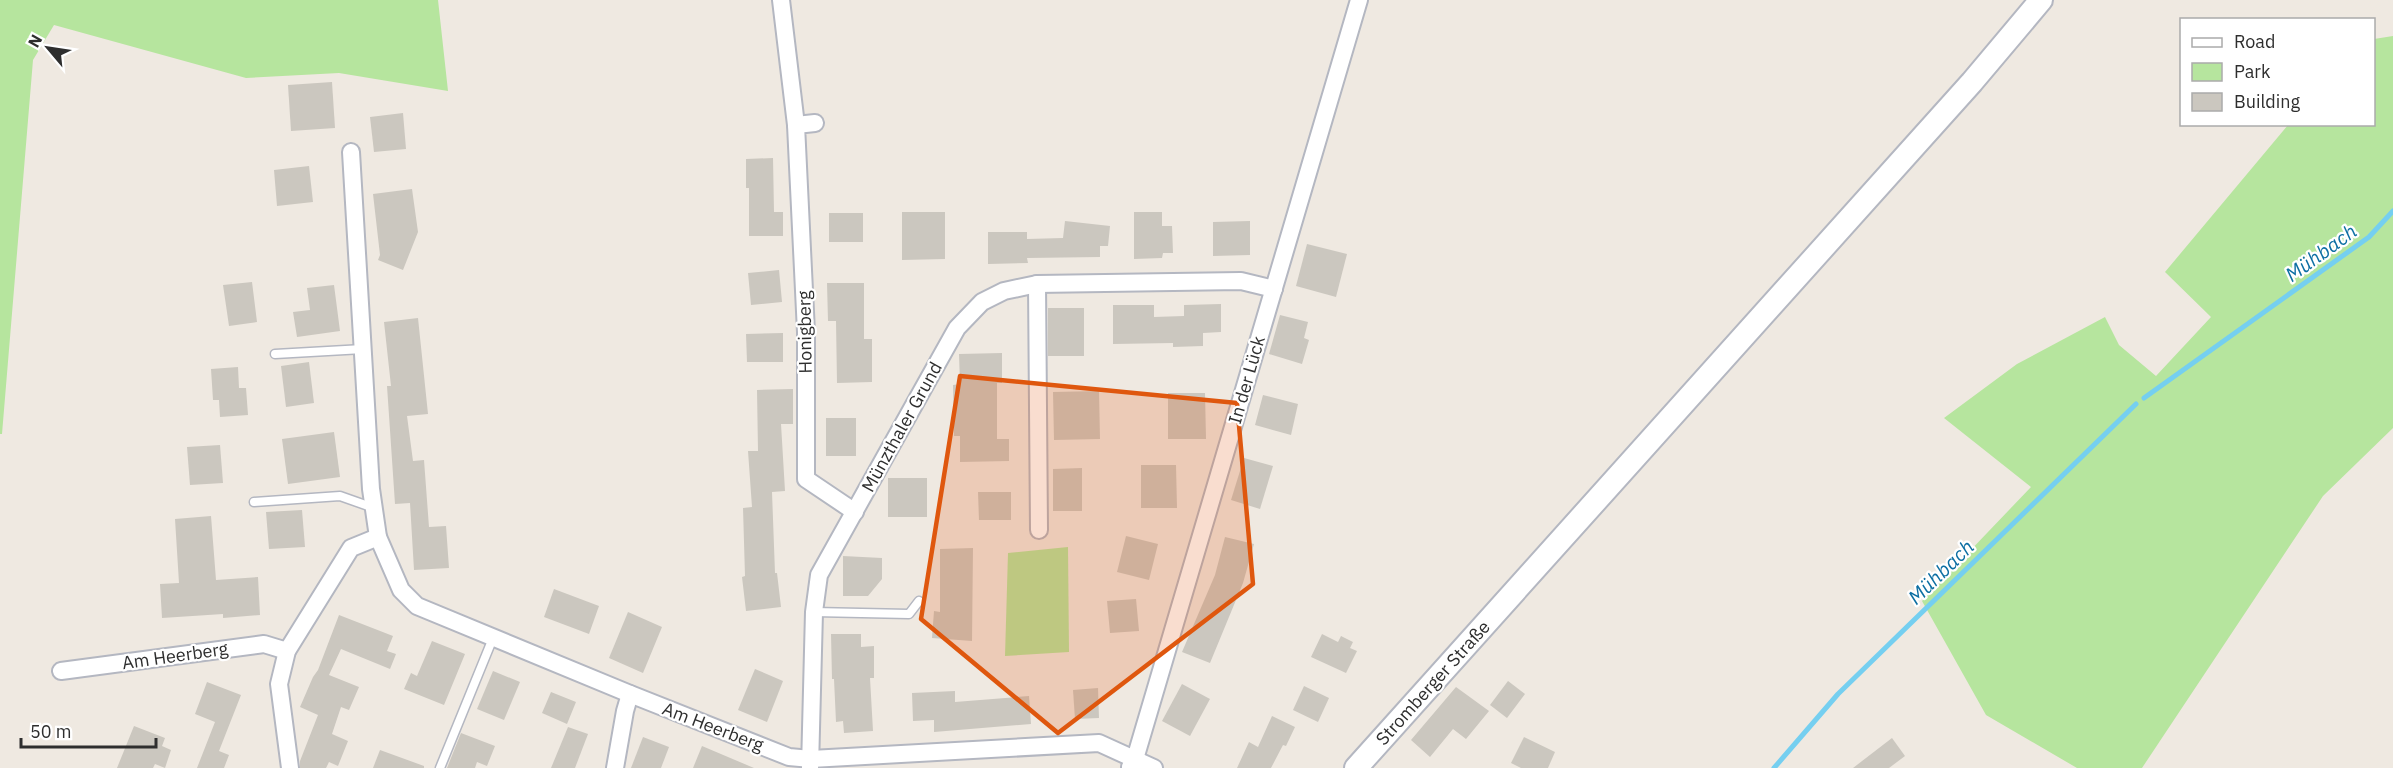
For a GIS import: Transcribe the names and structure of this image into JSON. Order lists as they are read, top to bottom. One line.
{"streets":{"main road":["Stromberger Straße"],"street":["Honigberg","In der Lück","Münzthaler Grund","Am Heerberg"]},"crossings":[["Honigberg","Münzthaler Grund"],["In der Lück","Münzthaler Grund"],["In der Lück","Am Heerberg"],["Münzthaler Grund","Am Heerberg"]],"water":["Mühbach"],"legend":["Road","Park","Building"],"scale_bar":"50 m","north":"top left"}
